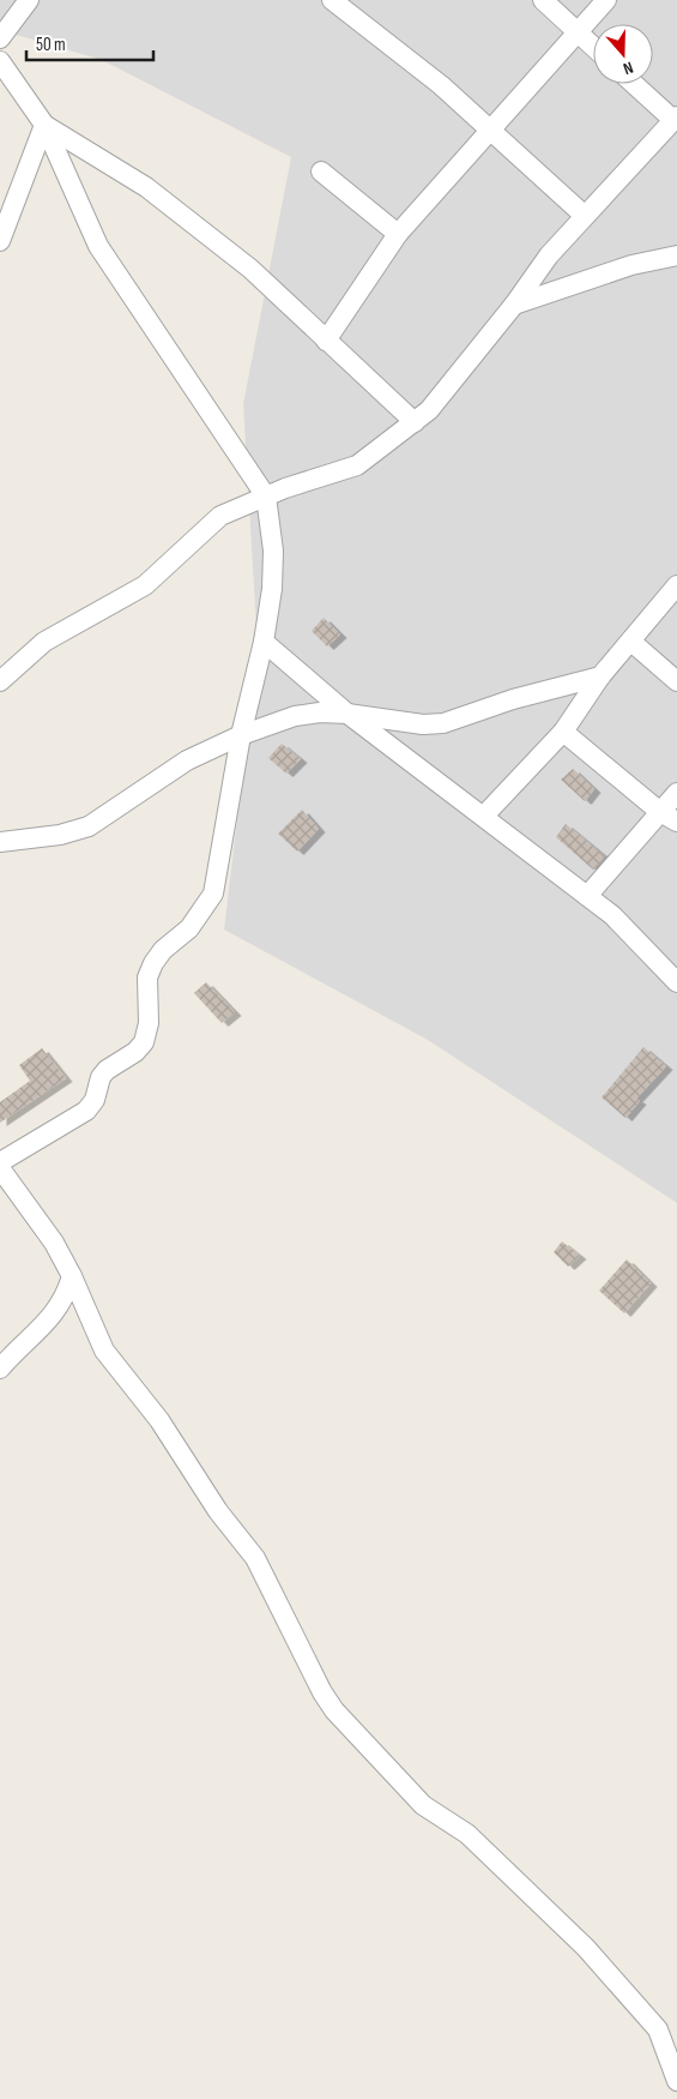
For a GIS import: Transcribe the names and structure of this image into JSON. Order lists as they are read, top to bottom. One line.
{"scale_bar":"50 m","north":"bottom"}
